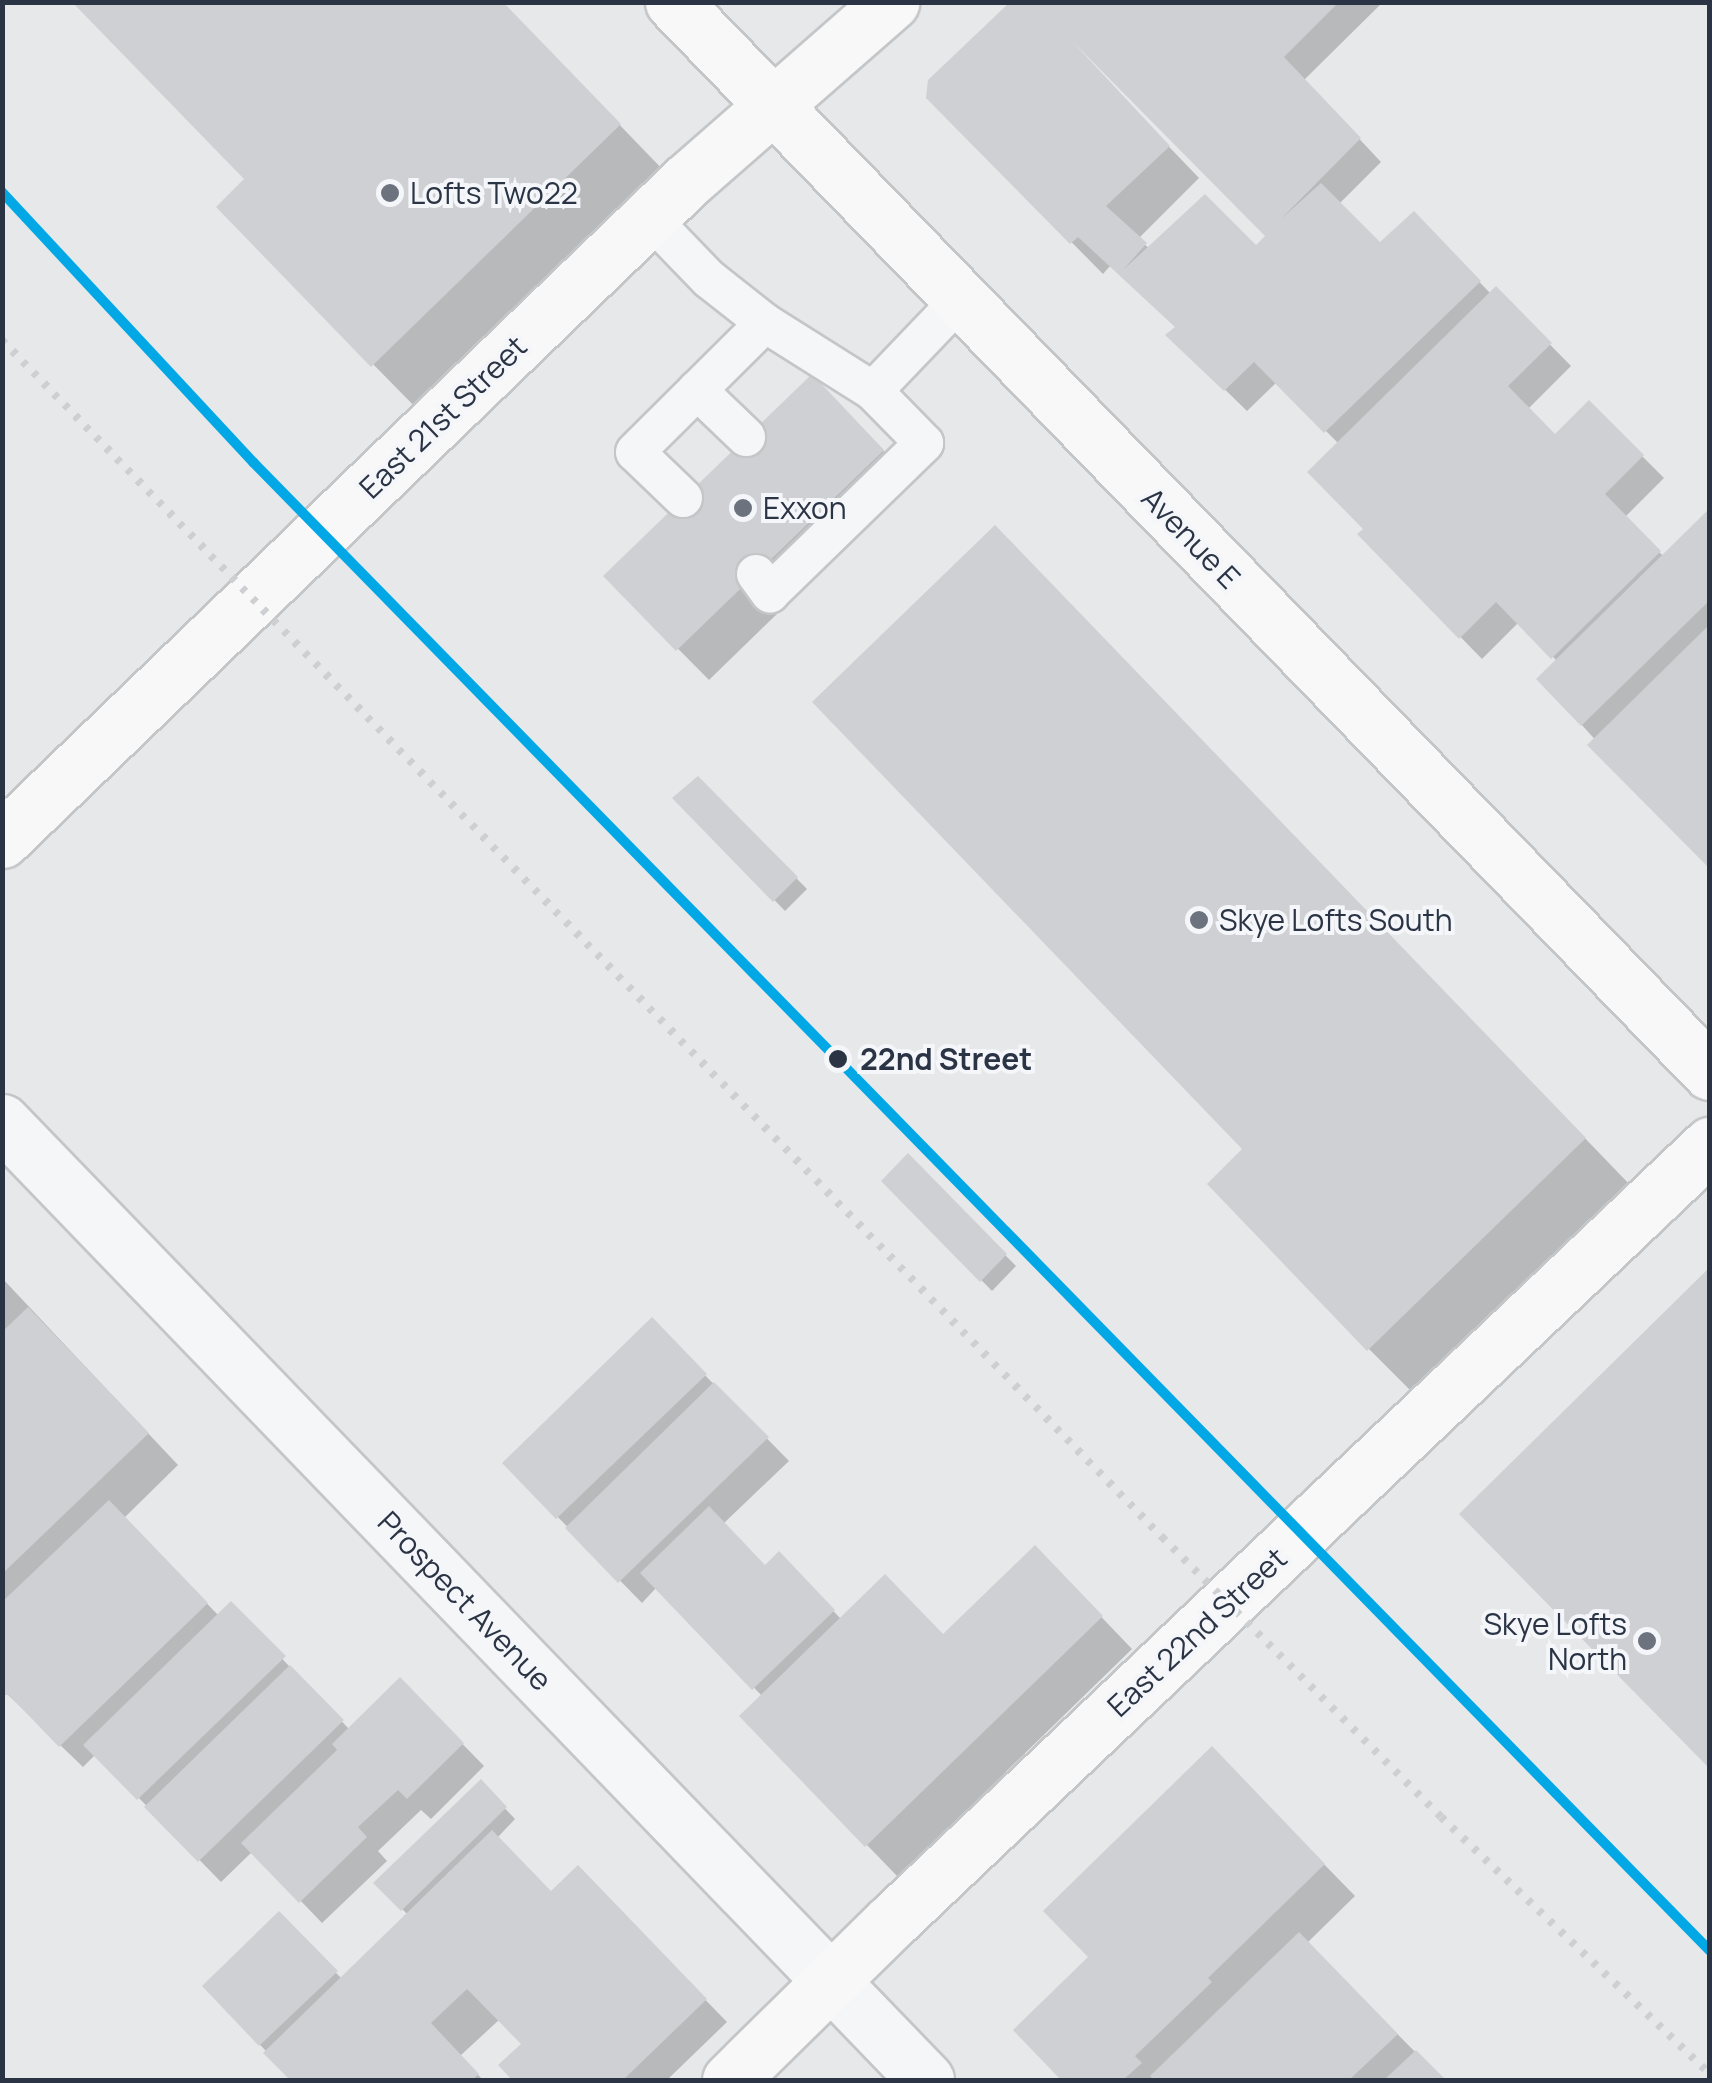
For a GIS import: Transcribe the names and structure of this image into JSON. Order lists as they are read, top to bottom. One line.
{"streets":{"street":["East 21st Street","Avenue E","Prospect Avenue","East 22nd Street"]},"crossings":[["East 21st Street","Avenue E"],["Prospect Avenue","East 22nd Street"]],"places":["Lofts Two22","Exxon","Skye Lofts South","22nd Street","Skye Lofts North"]}
